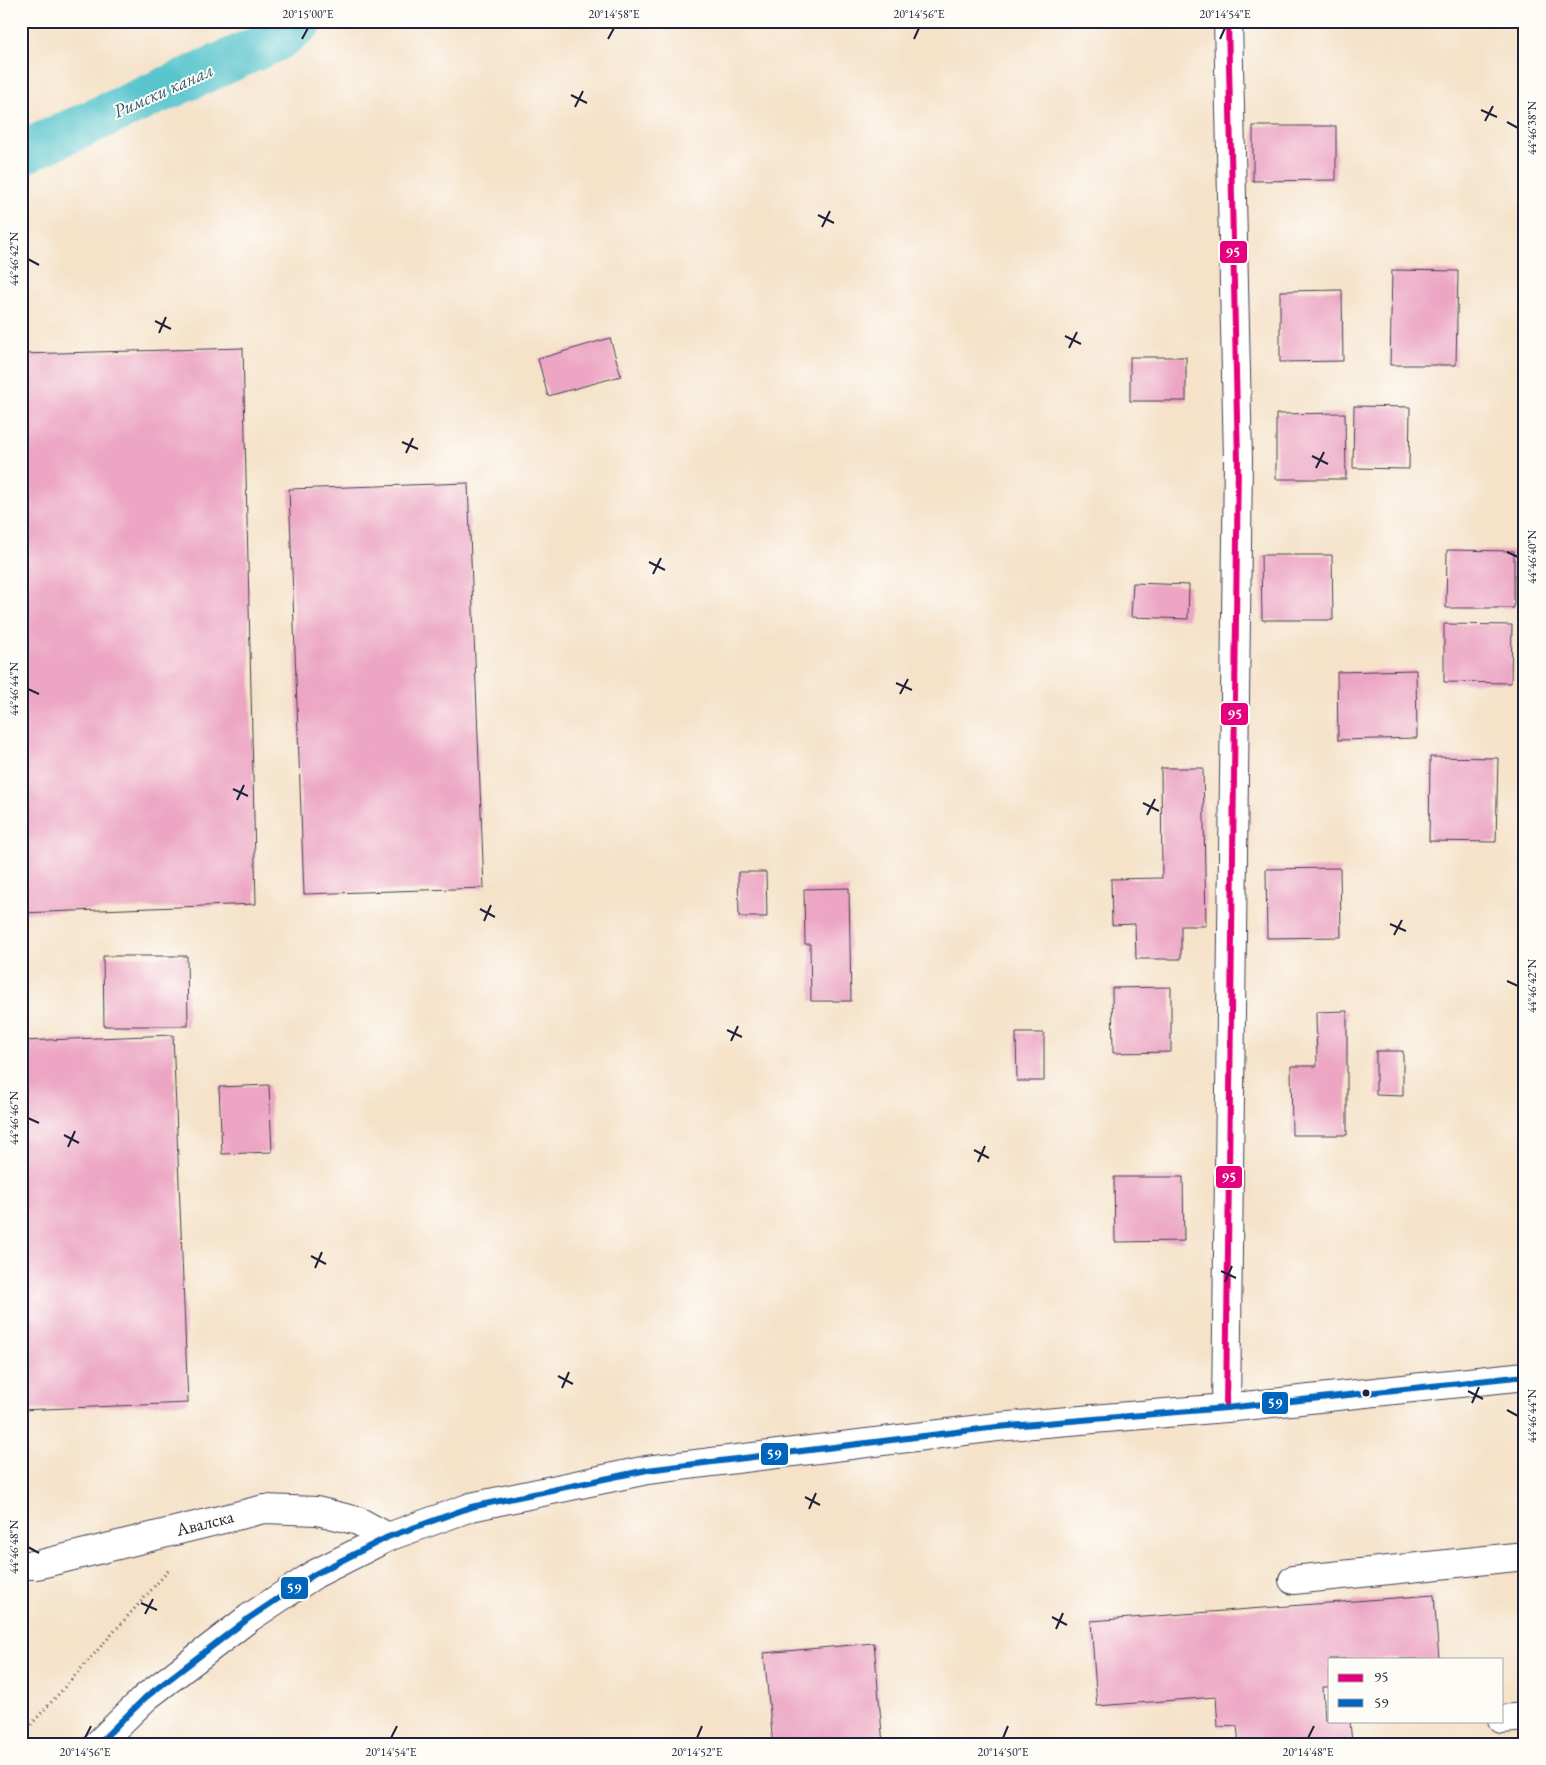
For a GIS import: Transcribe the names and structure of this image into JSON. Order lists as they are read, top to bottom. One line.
{"streets":{"street":["Авалска"]},"water":["Римски канал"],"lines":["transit line 95","transit line 59"],"legend":["95","59"],"coordinates":["20°15'00\"E","20°14'58\"E","20°14'56\"E","20°14'54\"E","44°46'38\"N","44°46'42\"N","44°46'40\"N","44°46'44\"N","44°46'46\"N","44°46'48\"N","20°14'52\"E","20°14'50\"E","20°14'48\"E"]}
